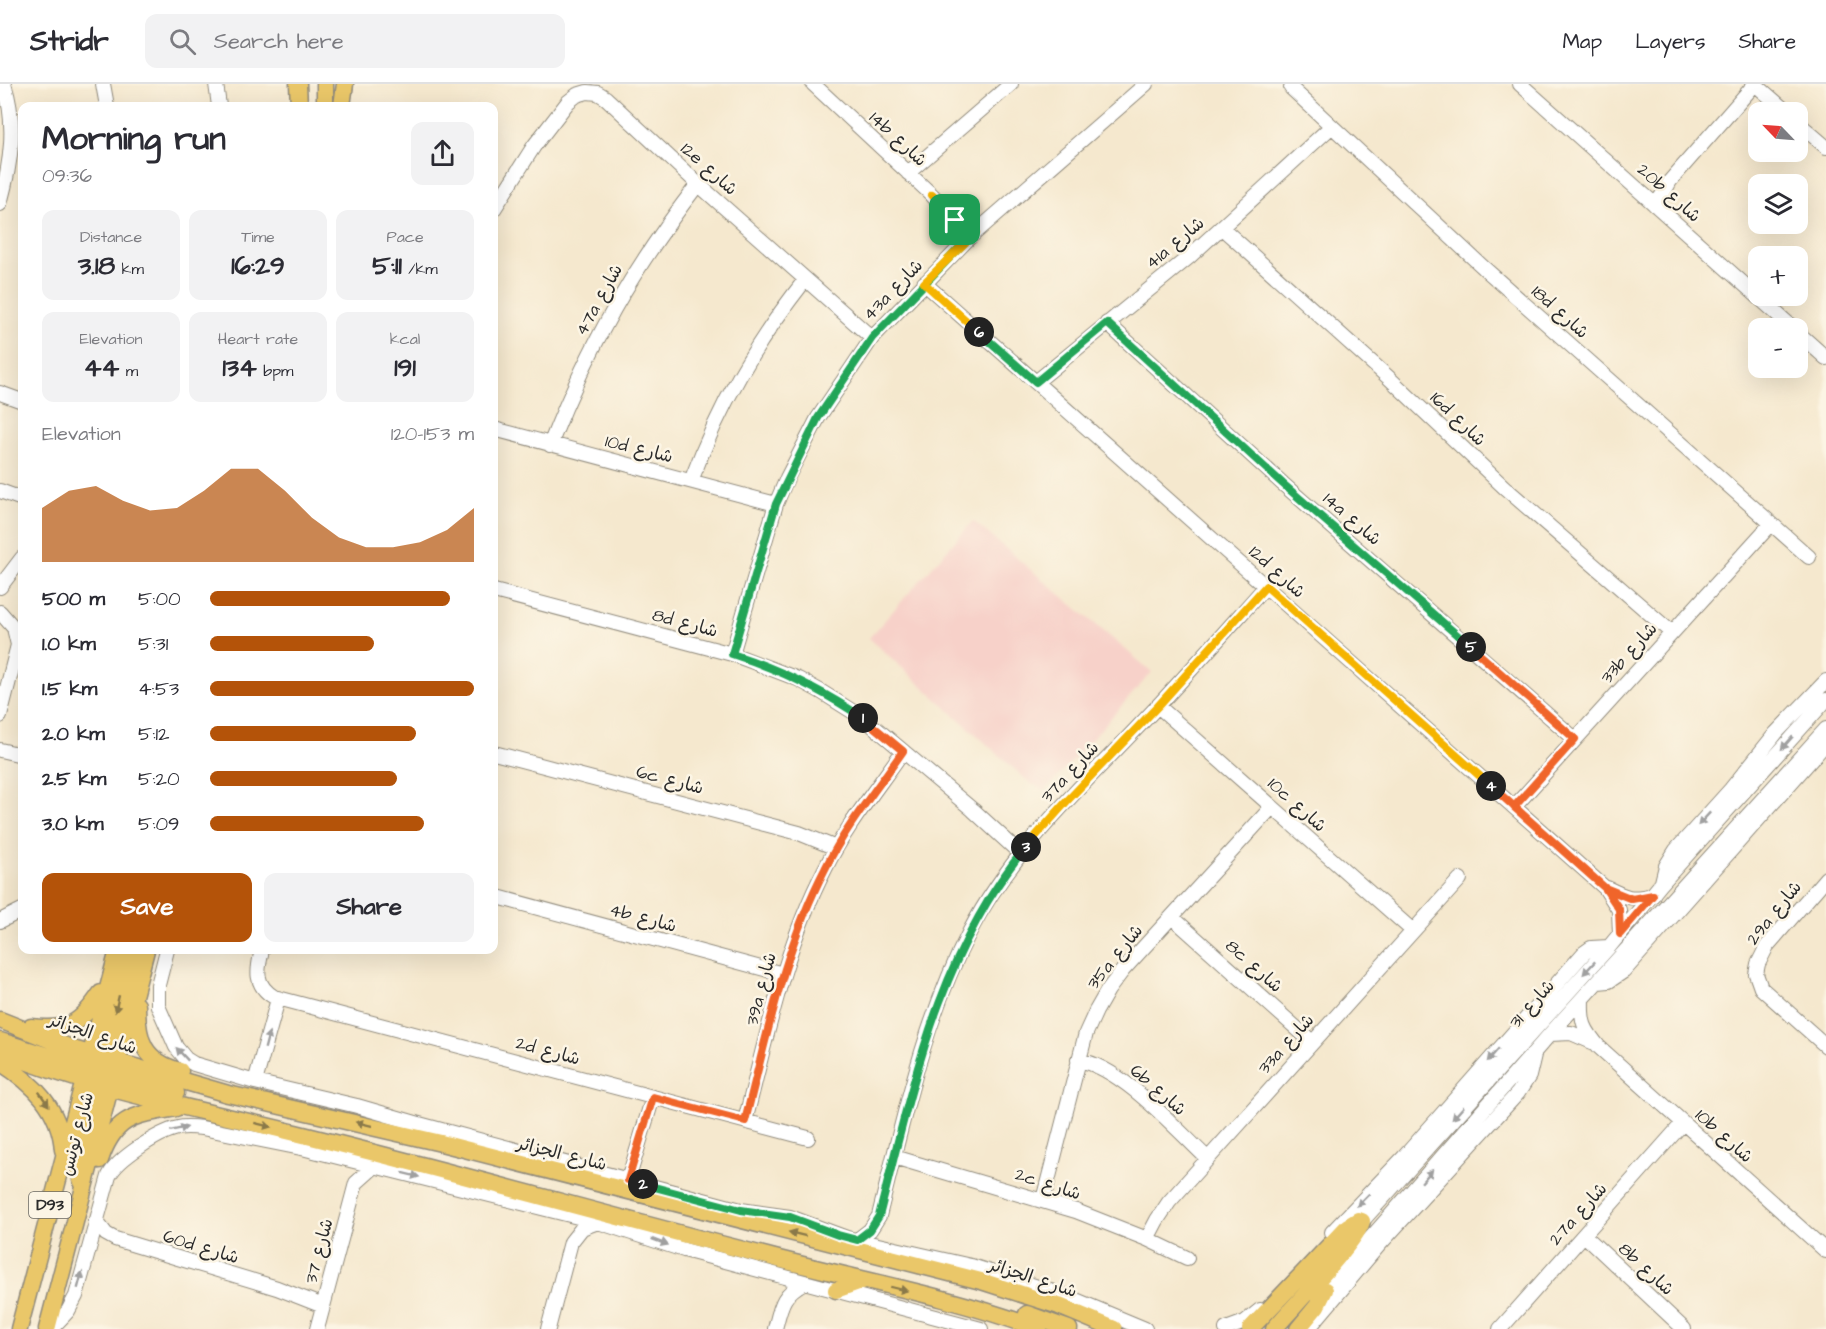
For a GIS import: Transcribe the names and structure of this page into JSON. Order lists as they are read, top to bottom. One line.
{"streets":{"main road":["شارع الجزائر","شارع تونس","D93"],"street":["14b شارع","12e شارع","20b شارع","41a شارع","43a شارع","47a شارع","18d شارع","16d شارع","10d شارع","14a شارع","12d شارع","8d شارع","33b شارع","37a شارع","6c شارع","10c شارع","29a شارع","4b شارع","35a شارع","8c شارع","39a شارع","شارع 31","33a شارع","2d شارع","6b شارع","10b شارع","2c شارع","27a شارع","60d شارع","شارع 37","8b شارع"]},"crossings":[["14b شارع","43a شارع"],["12e شارع","43a شارع"],["12e شارع","47a شارع"],["41a شارع","18d شارع"],["41a شارع","16d شارع"],["41a شارع","14a شارع"],["41a شارع","12d شارع"],["43a شارع","10d شارع"],["43a شارع","12d شارع"],["43a شارع","8d شارع"],["47a شارع","10d شارع"],["18d شارع","33b شارع"],["16d شارع","33b شارع"],["14a شارع","33b شارع"],["12d شارع","33b شارع"],["12d شارع","37a شارع"],["12d شارع","شارع 31"],["8d شارع","37a شارع"],["8d شارع","39a شارع"],["37a شارع","10c شارع"],["37a شارع","2c شارع"],["6c شارع","39a شارع"],["10c شارع","35a شارع"],["10c شارع","33a شارع"],["4b شارع","39a شارع"],["35a شارع","8c شارع"],["35a شارع","6b شارع"],["35a شارع","2c شارع"],["8c شارع","33a شارع"],["39a شارع","2d شارع"],["شارع 31","10b شارع"],["شارع الجزائر","شارع تونس"],["33a شارع","6b شارع"],["33a شارع","2c شارع"],["10b شارع","27a شارع"],["27a شارع","8b شارع"],["60d شارع","شارع 37"]],"north":"top left","page":{"header":"Stridr","search":"Search here","nav":["Map","Layers","Share"],"map_buttons":["+","−"],"heading":["Morning run","09:36"],"stats":[["Distance","3.18 km"],["Time","16:29"],["Pace","5:11 /km"],["Elevation","44 m"],["Heart rate","134 bpm"],["kcal","191"]],"pins":["6","5","1","4","3","2"],"chart":["Elevation","120–153 m"],"list":[{"name":"500 m","note":"5:00"},{"name":"1.0 km","note":"5:31"},{"name":"1.5 km","note":"4:53"},{"name":"2.0 km","note":"5:12"},{"name":"2.5 km","note":"5:20"},{"name":"3.0 km","note":"5:09"}],"buttons":["Save","Share"]}}
